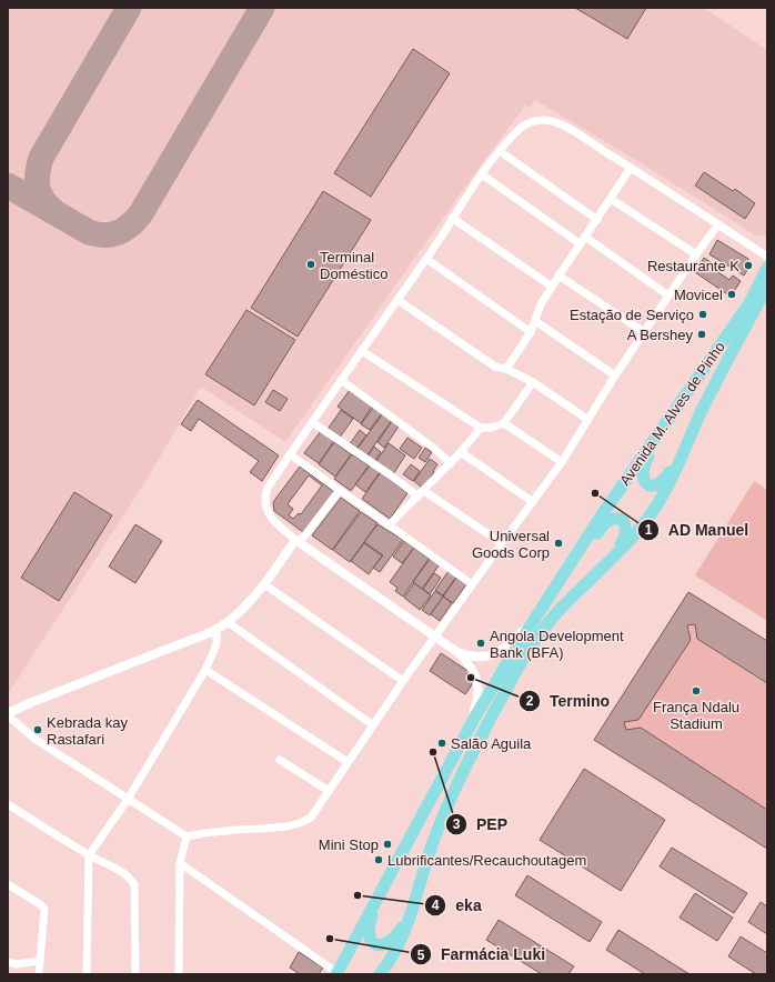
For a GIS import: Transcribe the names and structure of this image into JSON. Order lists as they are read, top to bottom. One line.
{"streets":{"main road":["Avenida M. Alves de Pinho"]},"places":["Terminal Doméstico","Restaurante K","Movicel","Estação de Serviço","A Bershey","AD Manuel","Universal Goods Corp","Angola Development Bank (BFA)","Termino","França Ndalu Stadium","Kebrada kay Rastafari","Salão Aguila","PEP","Mini Stop","Lubrificantes/Recauchoutagem","eka","Farmácia Luki"]}
